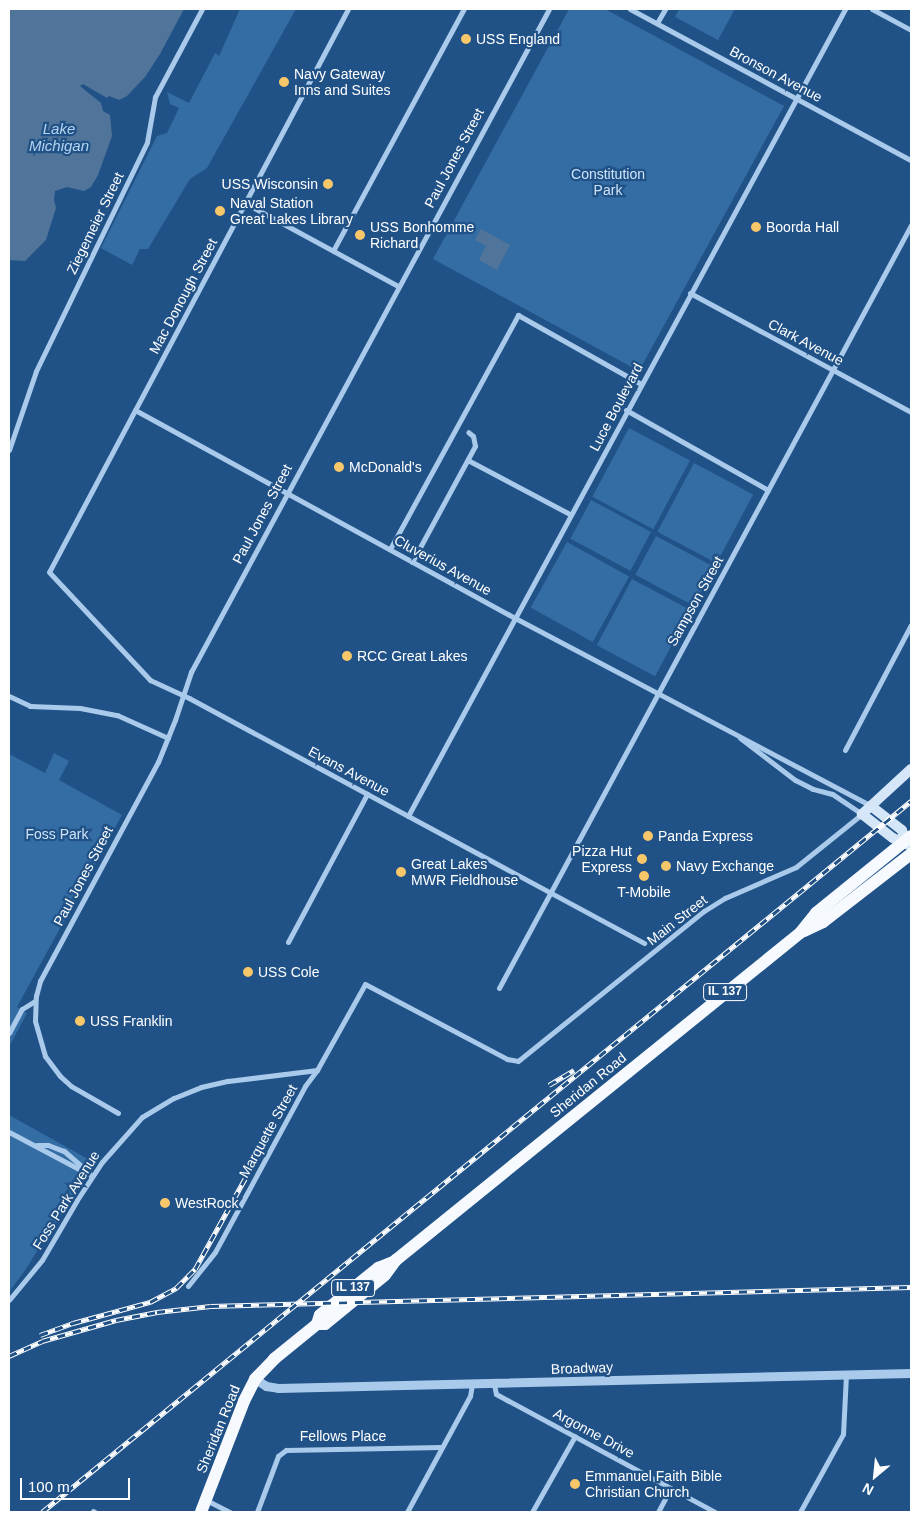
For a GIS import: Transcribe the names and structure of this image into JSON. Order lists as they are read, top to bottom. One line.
{"streets":{"highway":["IL 137","Sheridan Road"],"street":["Bronson Avenue","Paul Jones Street","Ziegemeier Street","Mac Donough Street","Clark Avenue","Luce Boulevard","Cluverius Avenue","Sampson Street","Evans Avenue","Main Street","Marquette Street","Foss Park Avenue","Broadway","Argonne Drive","Fellows Place"]},"crossings":[["Bronson Avenue","Luce Boulevard"],["Paul Jones Street","Cluverius Avenue"],["Paul Jones Street","Evans Avenue"],["Mac Donough Street","Cluverius Avenue"],["Mac Donough Street","Evans Avenue"],["Clark Avenue","Luce Boulevard"],["Clark Avenue","Sampson Street"],["Luce Boulevard","Cluverius Avenue"],["Luce Boulevard","Evans Avenue"],["Cluverius Avenue","Sampson Street"],["Cluverius Avenue","Main Street"],["Sampson Street","Evans Avenue"],["Main Street","Marquette Street"],["Sheridan Road","Broadway"],["Marquette Street","Foss Park Avenue"],["Broadway","Argonne Drive"]],"water":["Lake Michigan"],"parks":["Constitution Park","Foss Park"],"places":["USS England","Navy Gateway Inns and Suites","USS Wisconsin","Naval Station Great Lakes Library","Boorda Hall","USS Bonhomme Richard","McDonald's","RCC Great Lakes","Panda Express","Pizza Hut Express","Navy Exchange","Great Lakes MWR Fieldhouse","T-Mobile","USS Cole","USS Franklin","WestRock","Emmanuel Faith Bible Christian Church"],"scale_bar":"100 m","north":"bottom left"}
